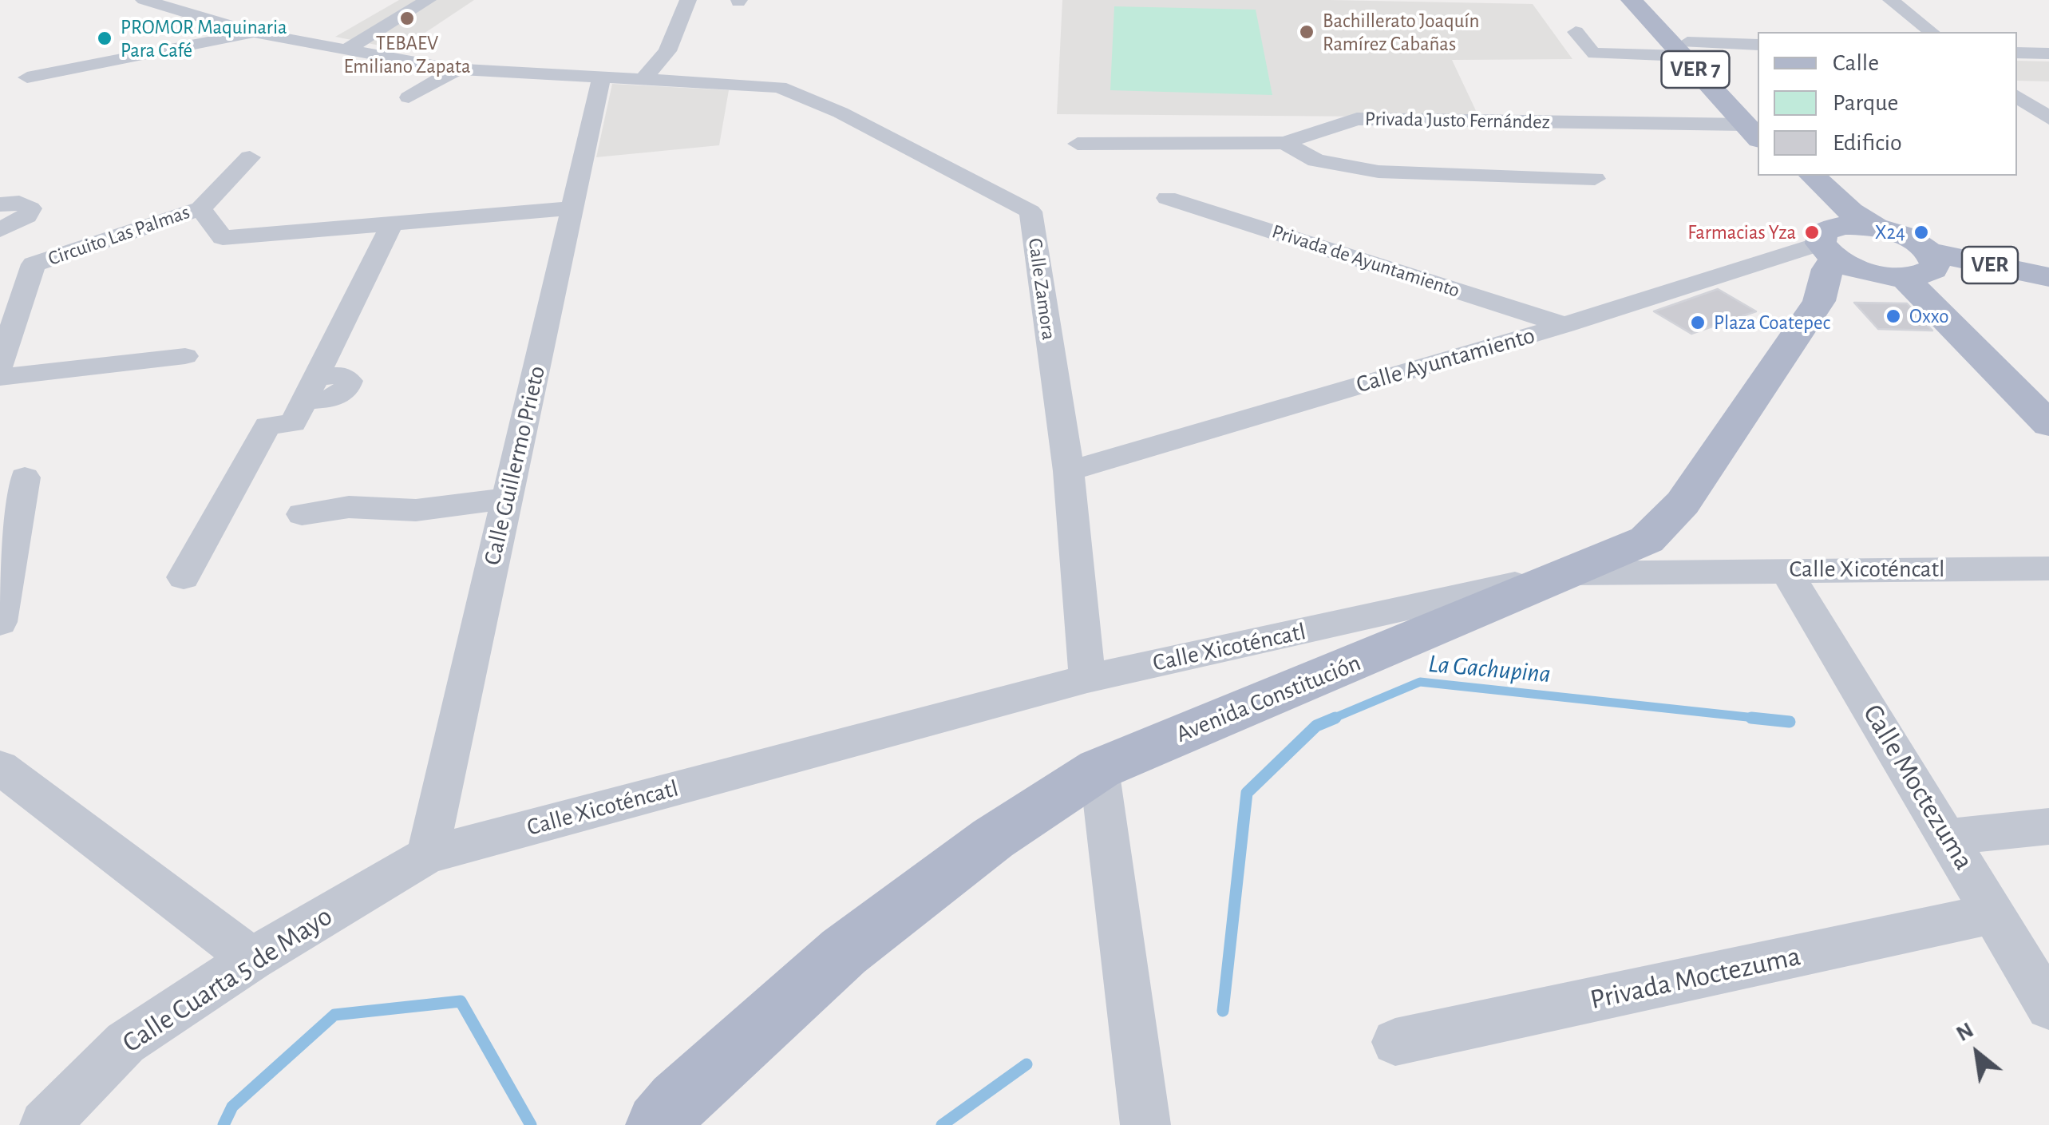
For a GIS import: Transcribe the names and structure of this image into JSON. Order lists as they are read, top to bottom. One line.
{"streets":{"main road":["VER 7","VER","Avenida Constitución"],"street":["Privada Justo Fernández","Circuito Las Palmas","Privada de Ayuntamiento","Calle Zamora","Calle Ayuntamiento","Calle Guillermo Prieto","Calle Xicoténcatl","Calle Moctezuma","Privada Moctezuma","Calle Cuarta 5 de Mayo"]},"crossings":[["VER 7","Privada Justo Fernández"],["Circuito Las Palmas","Calle Guillermo Prieto"],["Privada de Ayuntamiento","Calle Ayuntamiento"],["Calle Zamora","Calle Ayuntamiento"],["Calle Zamora","Calle Guillermo Prieto"],["Calle Zamora","Calle Xicoténcatl"],["Calle Ayuntamiento","Avenida Constitución"],["Calle Guillermo Prieto","Calle Xicoténcatl"],["Calle Guillermo Prieto","Calle Cuarta 5 de Mayo"],["Calle Xicoténcatl","Avenida Constitución"],["Calle Xicoténcatl","Calle Moctezuma"],["Calle Xicoténcatl","Calle Cuarta 5 de Mayo"],["Calle Moctezuma","Privada Moctezuma"]],"water":["La Gachupina"],"places":["TEBAEV Emiliano Zapata","Bachillerato Joaquín Ramírez Cabañas","PROMOR Maquinaria Para Café","Farmacias Yza","X24","Oxxo","Plaza Coatepec"],"legend":["Calle","Parque","Edificio"],"north":"top left"}
